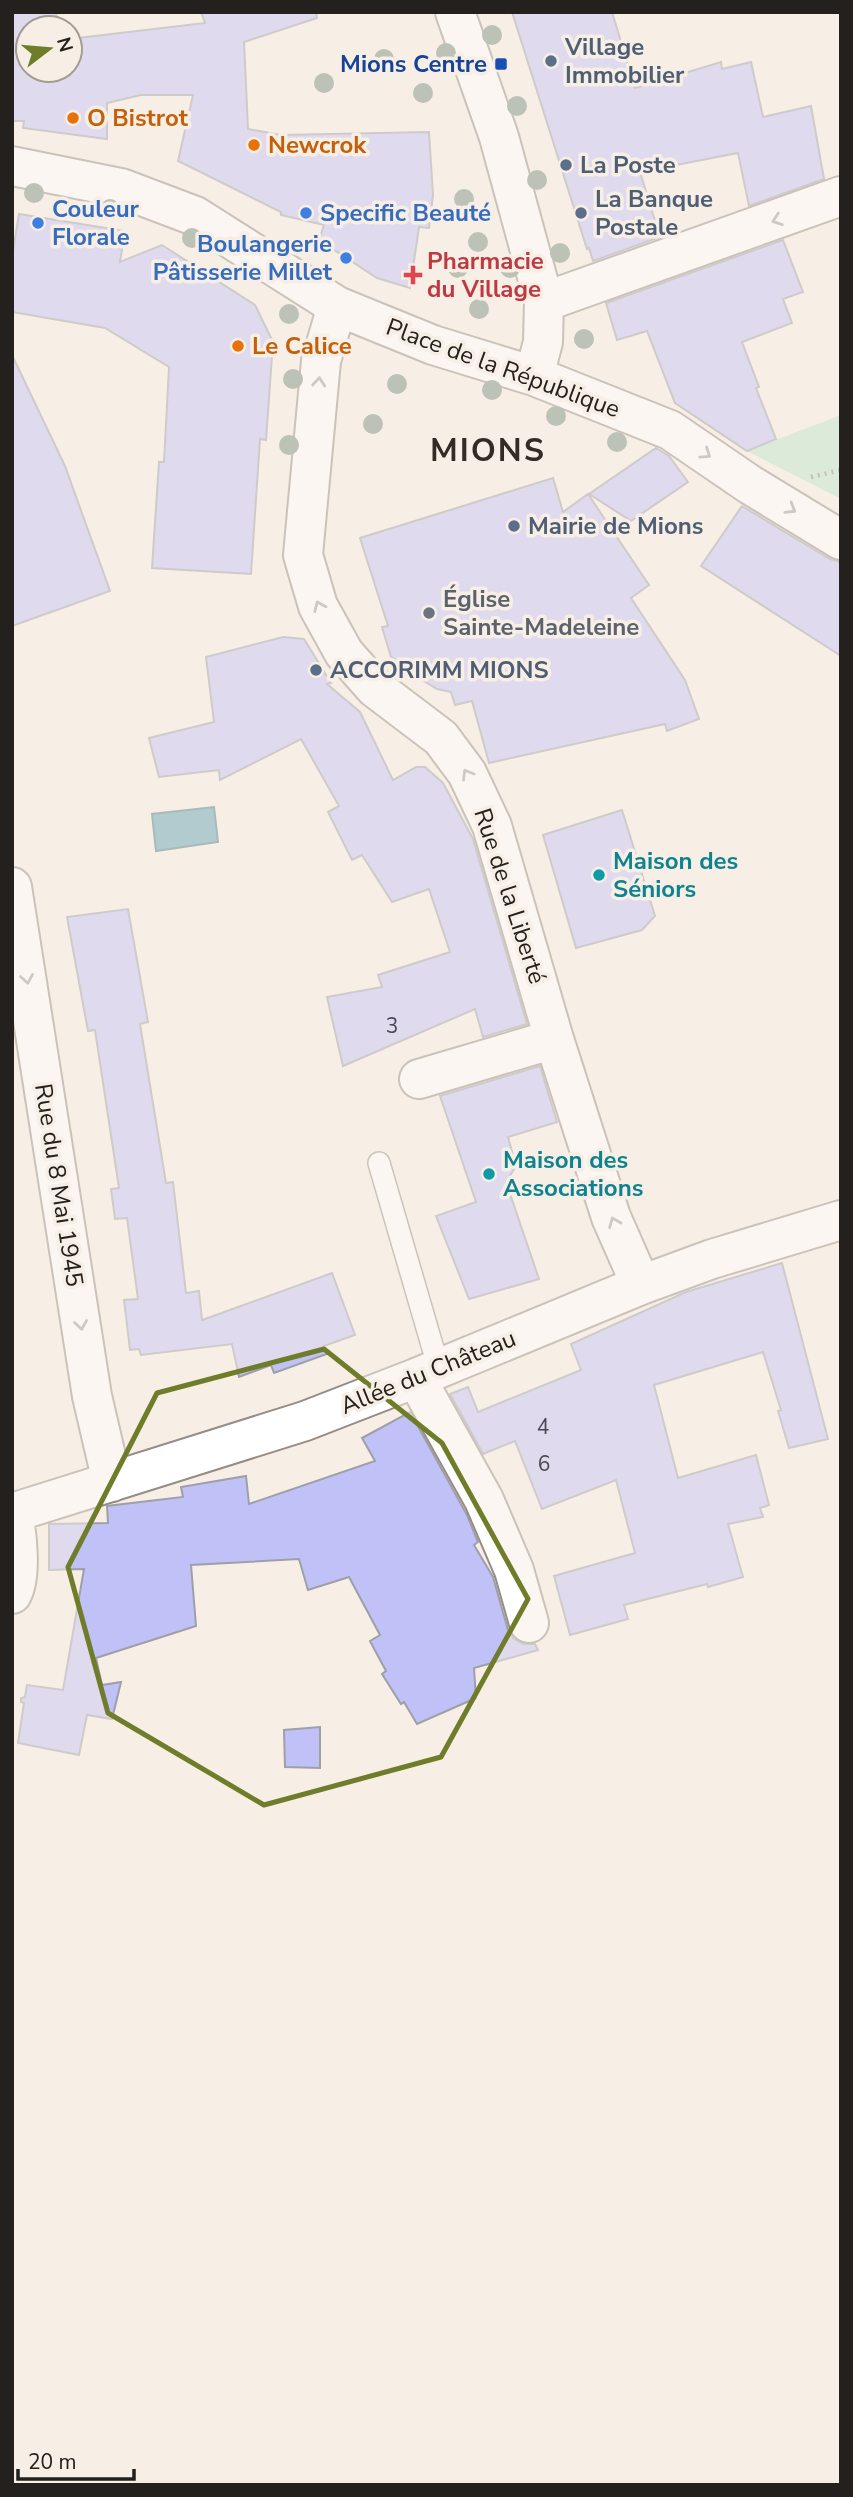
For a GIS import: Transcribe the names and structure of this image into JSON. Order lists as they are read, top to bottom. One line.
{"streets":{"street":["Place de la République","Rue de la Liberté","Rue du 8 Mai 1945","Allée du Château"]},"crossings":[["Place de la République","Rue de la Liberté"],["Rue de la Liberté","Allée du Château"],["Rue du 8 Mai 1945","Allée du Château"]],"one_way":["Place de la République","Rue de la Liberté","Rue du 8 Mai 1945"],"districts":["MIONS"],"places":{"other":["Village Immobilier","O Bistrot","Newcrok","La Poste","Specific Beauté","La Banque Postale","Couleur Florale","Boulangerie Pâtisserie Millet","Le Calice","Mairie de Mions","Église Sainte-Madeleine","ACCORIMM MIONS","Maison des Séniors","Maison des Associations"],"transit":["Mions Centre"],"health":["Pharmacie du Village"]},"house_numbers":["3","4","6"],"scale_bar":"20 m","north":"right"}
